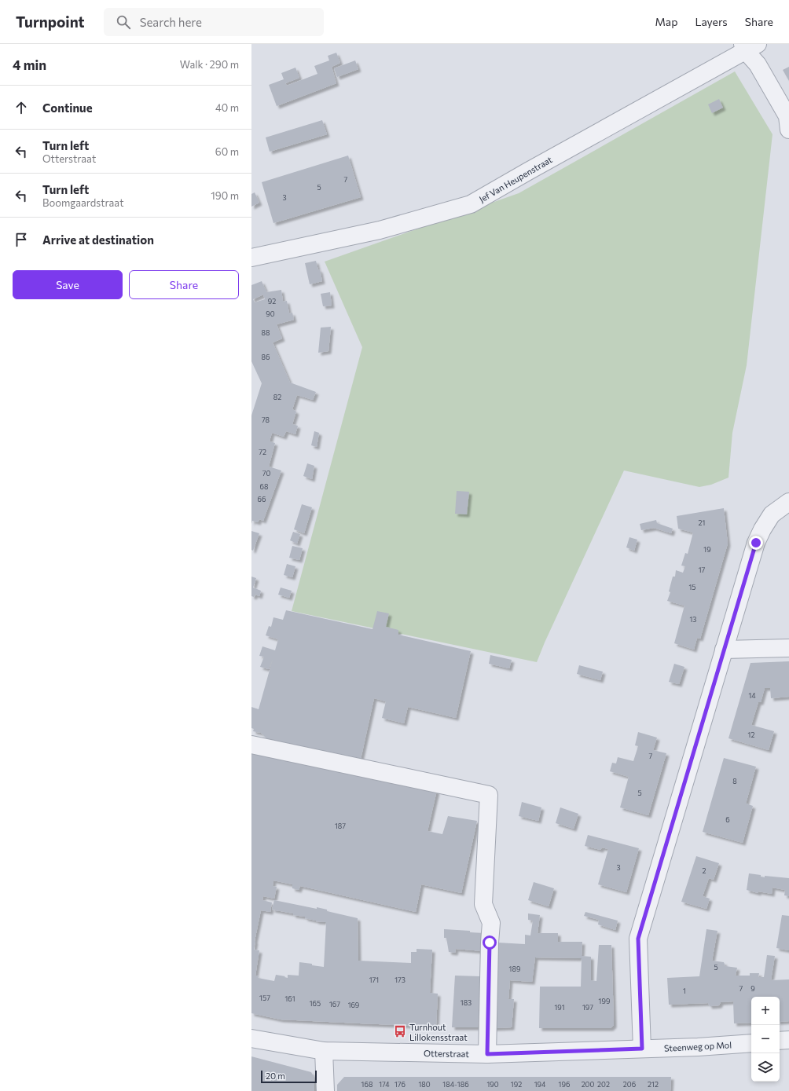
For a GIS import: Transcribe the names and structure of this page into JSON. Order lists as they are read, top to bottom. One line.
{"streets":{"street":["Jef Van Heupenstraat","Steenweg op Mol","Otterstraat"]},"crossings":[["Steenweg op Mol","Otterstraat"]],"places":{"bus stop":["Turnhout Lillokensstraat"]},"house_numbers":["7","5","3","92","90","88","86","82","78","72","70","68","66","21","19","17","15","13","14","12","7","8","5","6","187","3","2","5","189","171","173","7","9","1","157","161","199","183","165","167","169","191","197","168","174","176","180","184-186","190","192","194","196","200","202","206","212"],"scale_bar":"20 m","page":{"header":"Turnpoint","search":"Search here","nav":["Map","Layers","Share"],"heading":["4 min","Walk · 290 m"],"list":[["Continue","40 m"],["Turn left","Otterstraat","60 m"],["Turn left","Boomgaardstraat","190 m"],"Arrive at destination"],"buttons":["Save","Share"],"map_buttons":["+","−"],"scale":"20 m"}}
